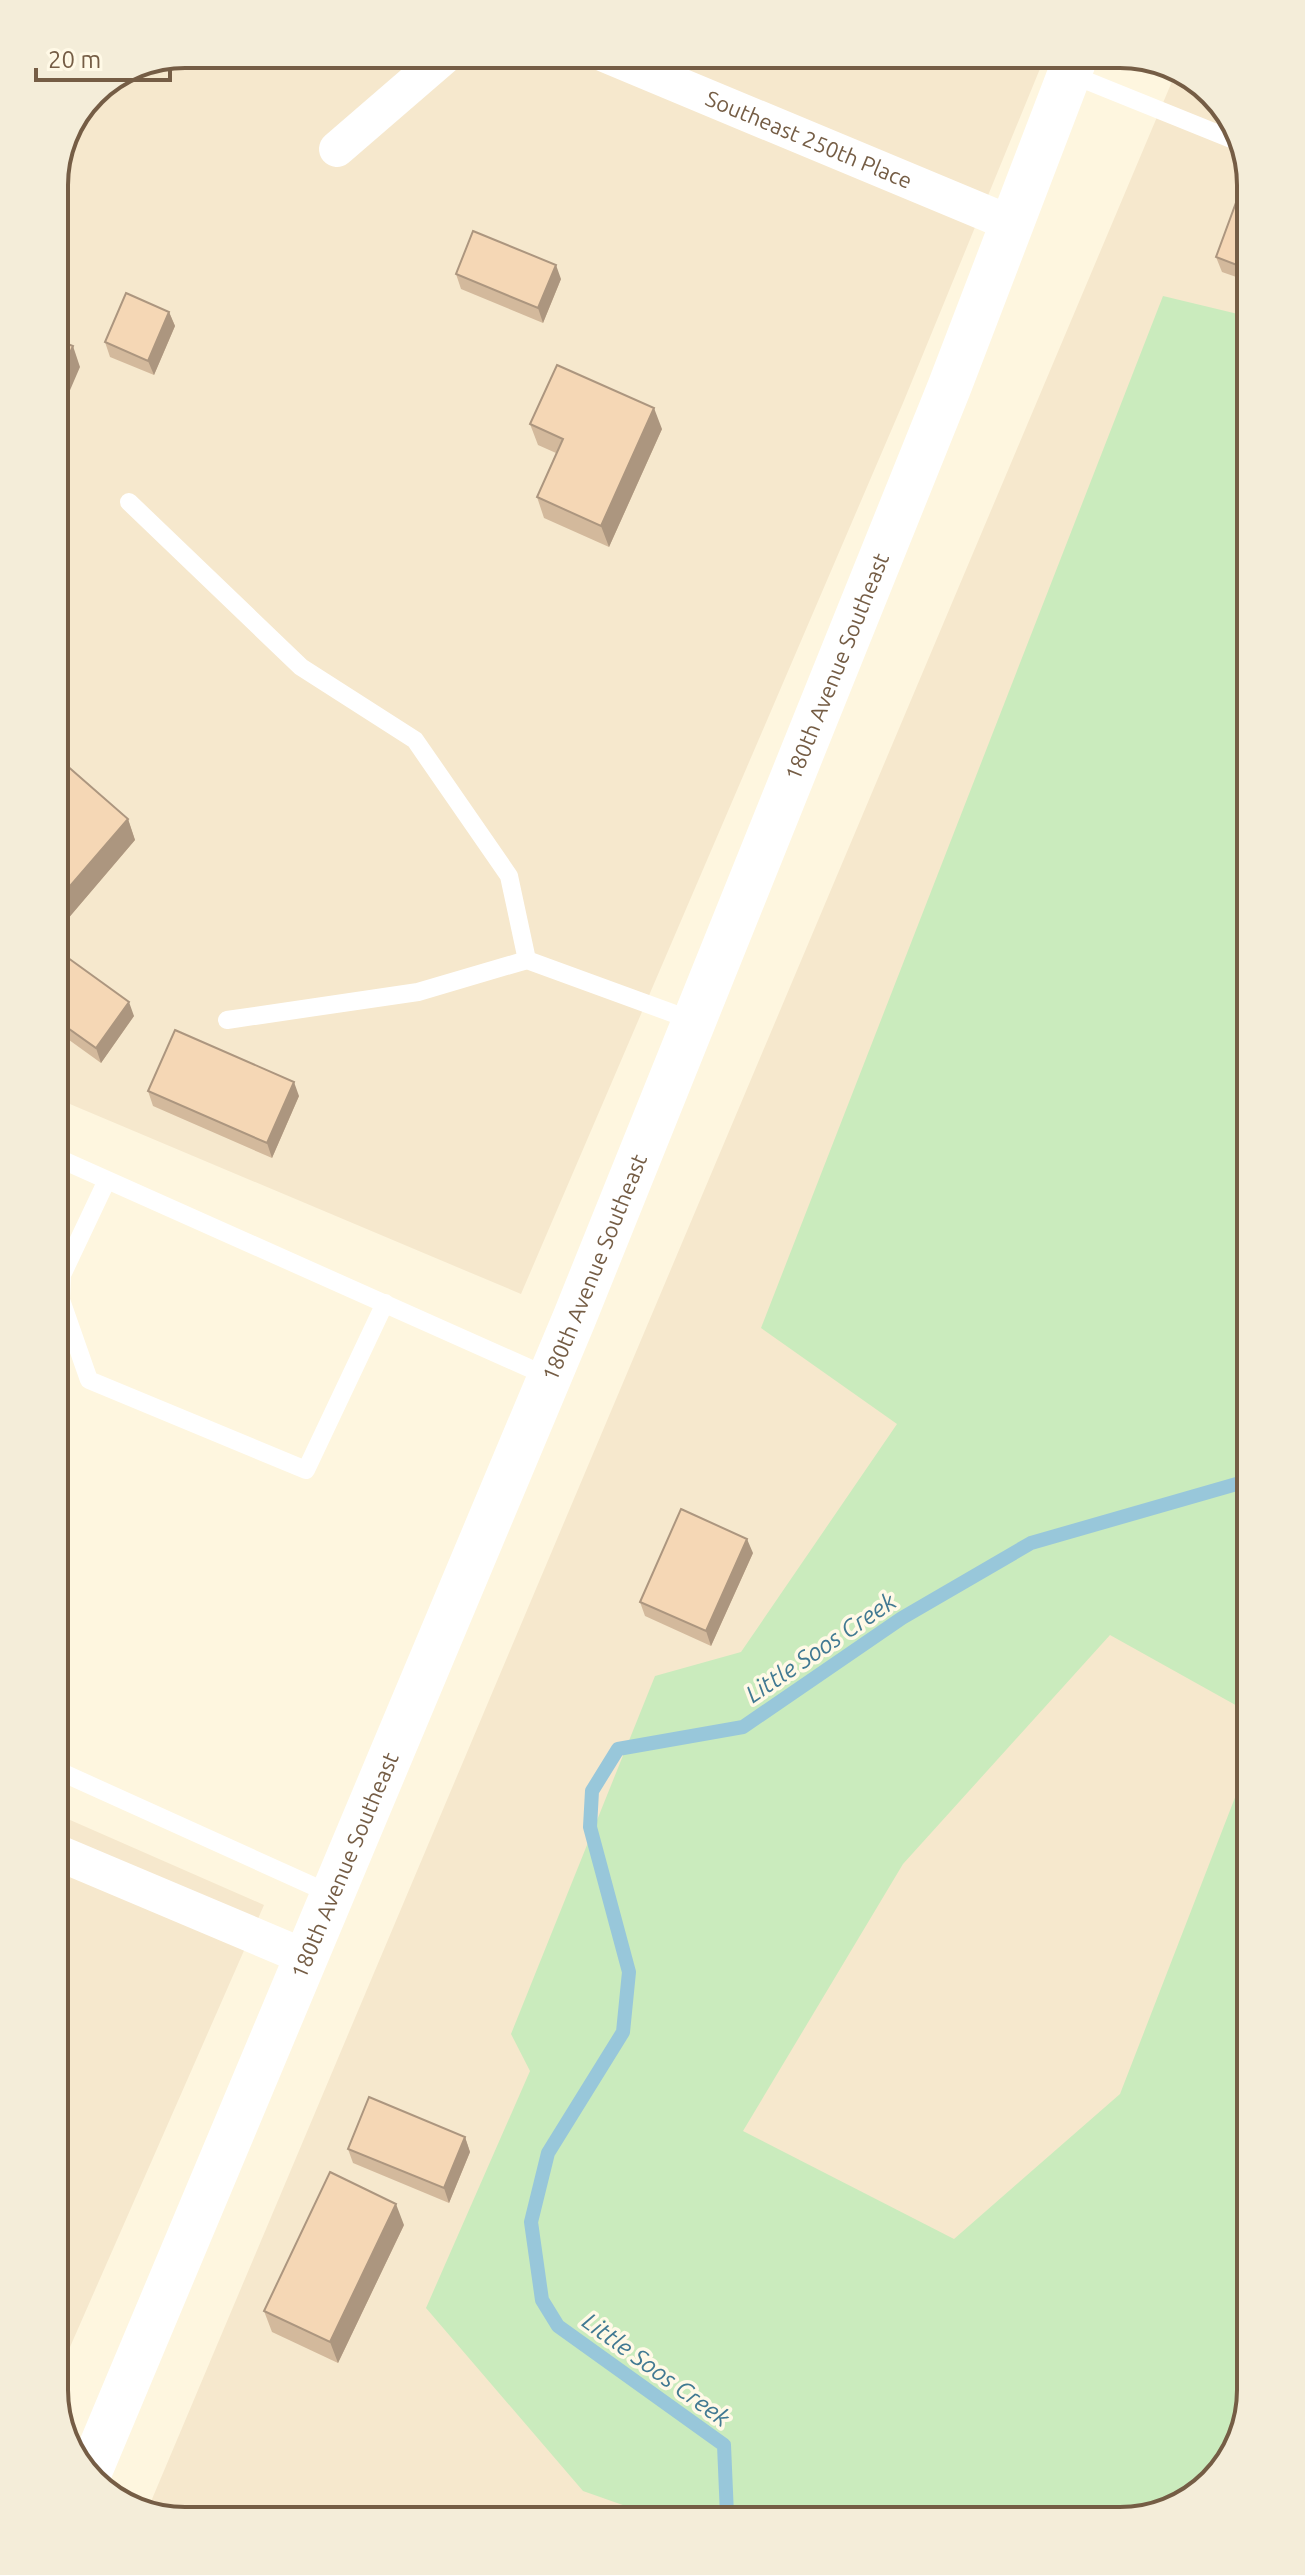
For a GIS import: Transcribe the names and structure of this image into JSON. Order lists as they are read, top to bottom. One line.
{"streets":{"street":["Southeast 250th Place","180th Avenue Southeast"]},"crossings":[["Southeast 250th Place","180th Avenue Southeast"]],"water":["Little Soos Creek"],"scale_bar":"20 m"}
